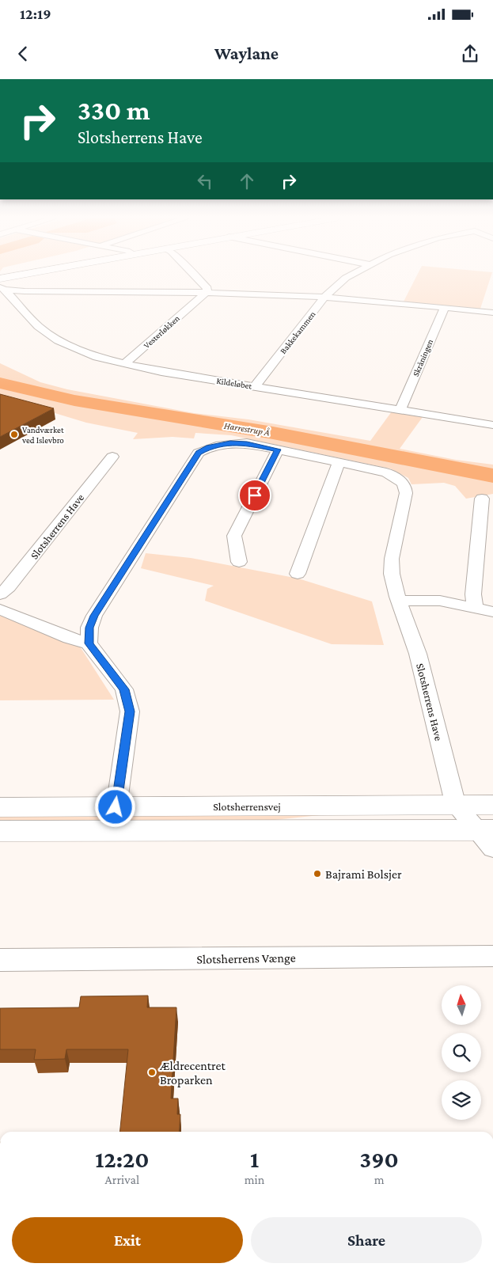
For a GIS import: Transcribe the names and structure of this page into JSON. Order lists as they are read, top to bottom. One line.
{"streets":{"street":["Vesterløkken","Bakkekammen","Skråningen","Kildeløbet","Slotsherrens Have","Slotsherrensvej","Slotsherrens Vænge"]},"crossings":[["Vesterløkken","Kildeløbet"],["Bakkekammen","Kildeløbet"],["Skråningen","Kildeløbet"],["Slotsherrens Have","Slotsherrensvej"]],"water":["Harrestrup Å"],"places":["Vandværket ved Islevbro","Bajrami Bolsjer","Ældrecentret Broparken"],"north":"top","page":{"status":"12:19","header":"Waylane","turn":["330 m","Slotsherrens Have"],"eta":["12:20","Arrival","1","min","390","m"],"buttons":["Exit","Share"]}}
